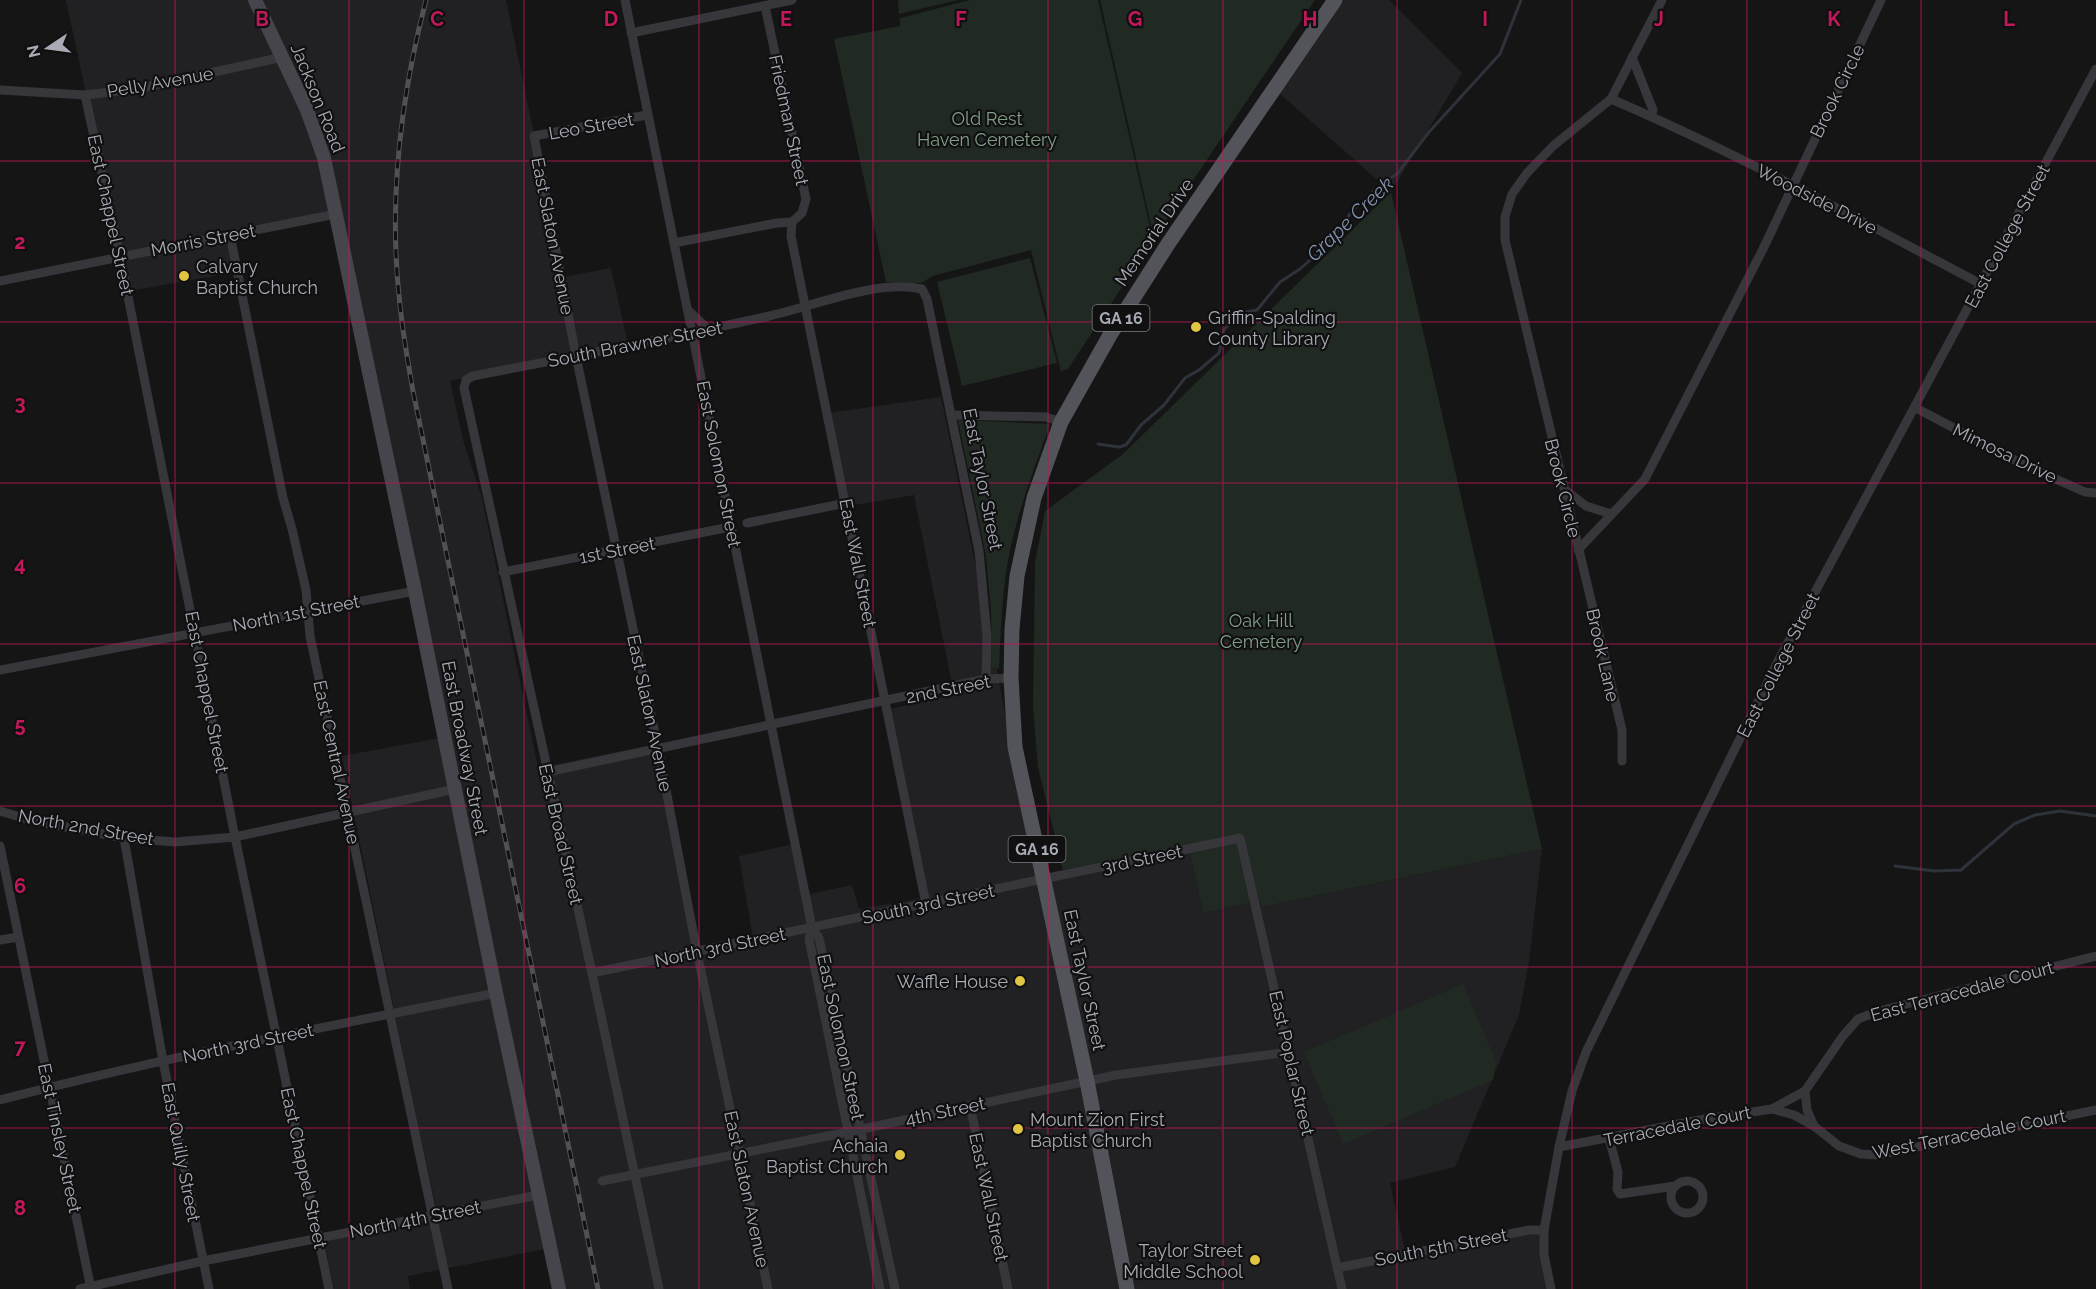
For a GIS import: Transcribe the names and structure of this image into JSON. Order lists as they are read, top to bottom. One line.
{"streets":{"main road":["Jackson Road","Memorial Drive","GA 16","East Taylor Street","East Broadway Street"],"street":["Pelly Avenue","Brook Circle","Friedman Street","Leo Street","Woodside Drive","East Chappel Street","East Slaton Avenue","East College Street","Morris Street","South Brawner Street","Mimosa Drive","East Solomon Street","1st Street","East Wall Street","North 1st Street","Brook Lane","2nd Street","East Central Avenue","North 2nd Street","East Broad Street","3rd Street","South 3rd Street","North 3rd Street","East Terracedale Court","East Poplar Street","4th Street","Terracedale Court","West Terracedale Court","East Tinsley Street","East Quilly Street","North 4th Street","South 5th Street"]},"crossings":[["Pelly Avenue","Jackson Road"],["Pelly Avenue","East Chappel Street"],["Brook Circle","Woodside Drive"],["Brook Circle","Brook Lane"],["Jackson Road","Morris Street"],["Jackson Road","East Broadway Street"],["Friedman Street","East Wall Street"],["Leo Street","East Slaton Avenue"],["Leo Street","East Solomon Street"],["Woodside Drive","East College Street"],["East Chappel Street","Morris Street"],["East Chappel Street","North 1st Street"],["East Chappel Street","North 2nd Street"],["East Chappel Street","North 3rd Street"],["East Chappel Street","North 4th Street"],["Memorial Drive","East Taylor Street"],["Memorial Drive","2nd Street"],["East Slaton Avenue","South Brawner Street"],["East Slaton Avenue","1st Street"],["East Slaton Avenue","North 3rd Street"],["East Slaton Avenue","4th Street"],["East College Street","Mimosa Drive"],["East College Street","Terracedale Court"],["East College Street","South 5th Street"],["Morris Street","East Broadway Street"],["Morris Street","East Central Avenue"],["South Brawner Street","East Solomon Street"],["South Brawner Street","East Taylor Street"],["South Brawner Street","East Wall Street"],["South Brawner Street","East Broad Street"],["East Solomon Street","1st Street"],["East Solomon Street","2nd Street"],["East Solomon Street","South 3rd Street"],["East Solomon Street","North 3rd Street"],["East Solomon Street","4th Street"],["East Taylor Street","East Wall Street"],["East Taylor Street","2nd Street"],["East Taylor Street","3rd Street"],["East Taylor Street","South 3rd Street"],["East Taylor Street","4th Street"],["1st Street","East Broad Street"],["East Wall Street","2nd Street"],["East Wall Street","South 3rd Street"],["East Wall Street","4th Street"],["North 1st Street","East Broadway Street"],["North 1st Street","East Central Avenue"],["East Broadway Street","North 2nd Street"],["East Broadway Street","North 3rd Street"],["East Broadway Street","North 4th Street"],["East Central Avenue","North 2nd Street"],["East Central Avenue","North 3rd Street"],["East Central Avenue","North 4th Street"],["North 2nd Street","East Quilly Street"],["East Broad Street","North 3rd Street"],["East Broad Street","4th Street"],["3rd Street","South 3rd Street"],["3rd Street","East Poplar Street"],["South 3rd Street","North 3rd Street"],["North 3rd Street","East Tinsley Street"],["North 3rd Street","East Quilly Street"],["East Terracedale Court","Terracedale Court"],["East Poplar Street","4th Street"],["East Poplar Street","South 5th Street"],["Terracedale Court","West Terracedale Court"],["East Tinsley Street","North 4th Street"],["East Quilly Street","North 4th Street"]],"water":["Grape Creek"],"parks":["Old Rest Haven Cemetery","Oak Hill Cemetery"],"places":["Calvary Baptist Church","Griffin-Spalding County Library","Waffle House","Mount Zion First Baptist Church","Achaia Baptist Church","Taylor Street Middle School"],"north":"left","grid":{"columns":["B","C","D","E","F","G","H","I","J","K","L"],"rows":["2","3","4","5","6","7","8"]}}
